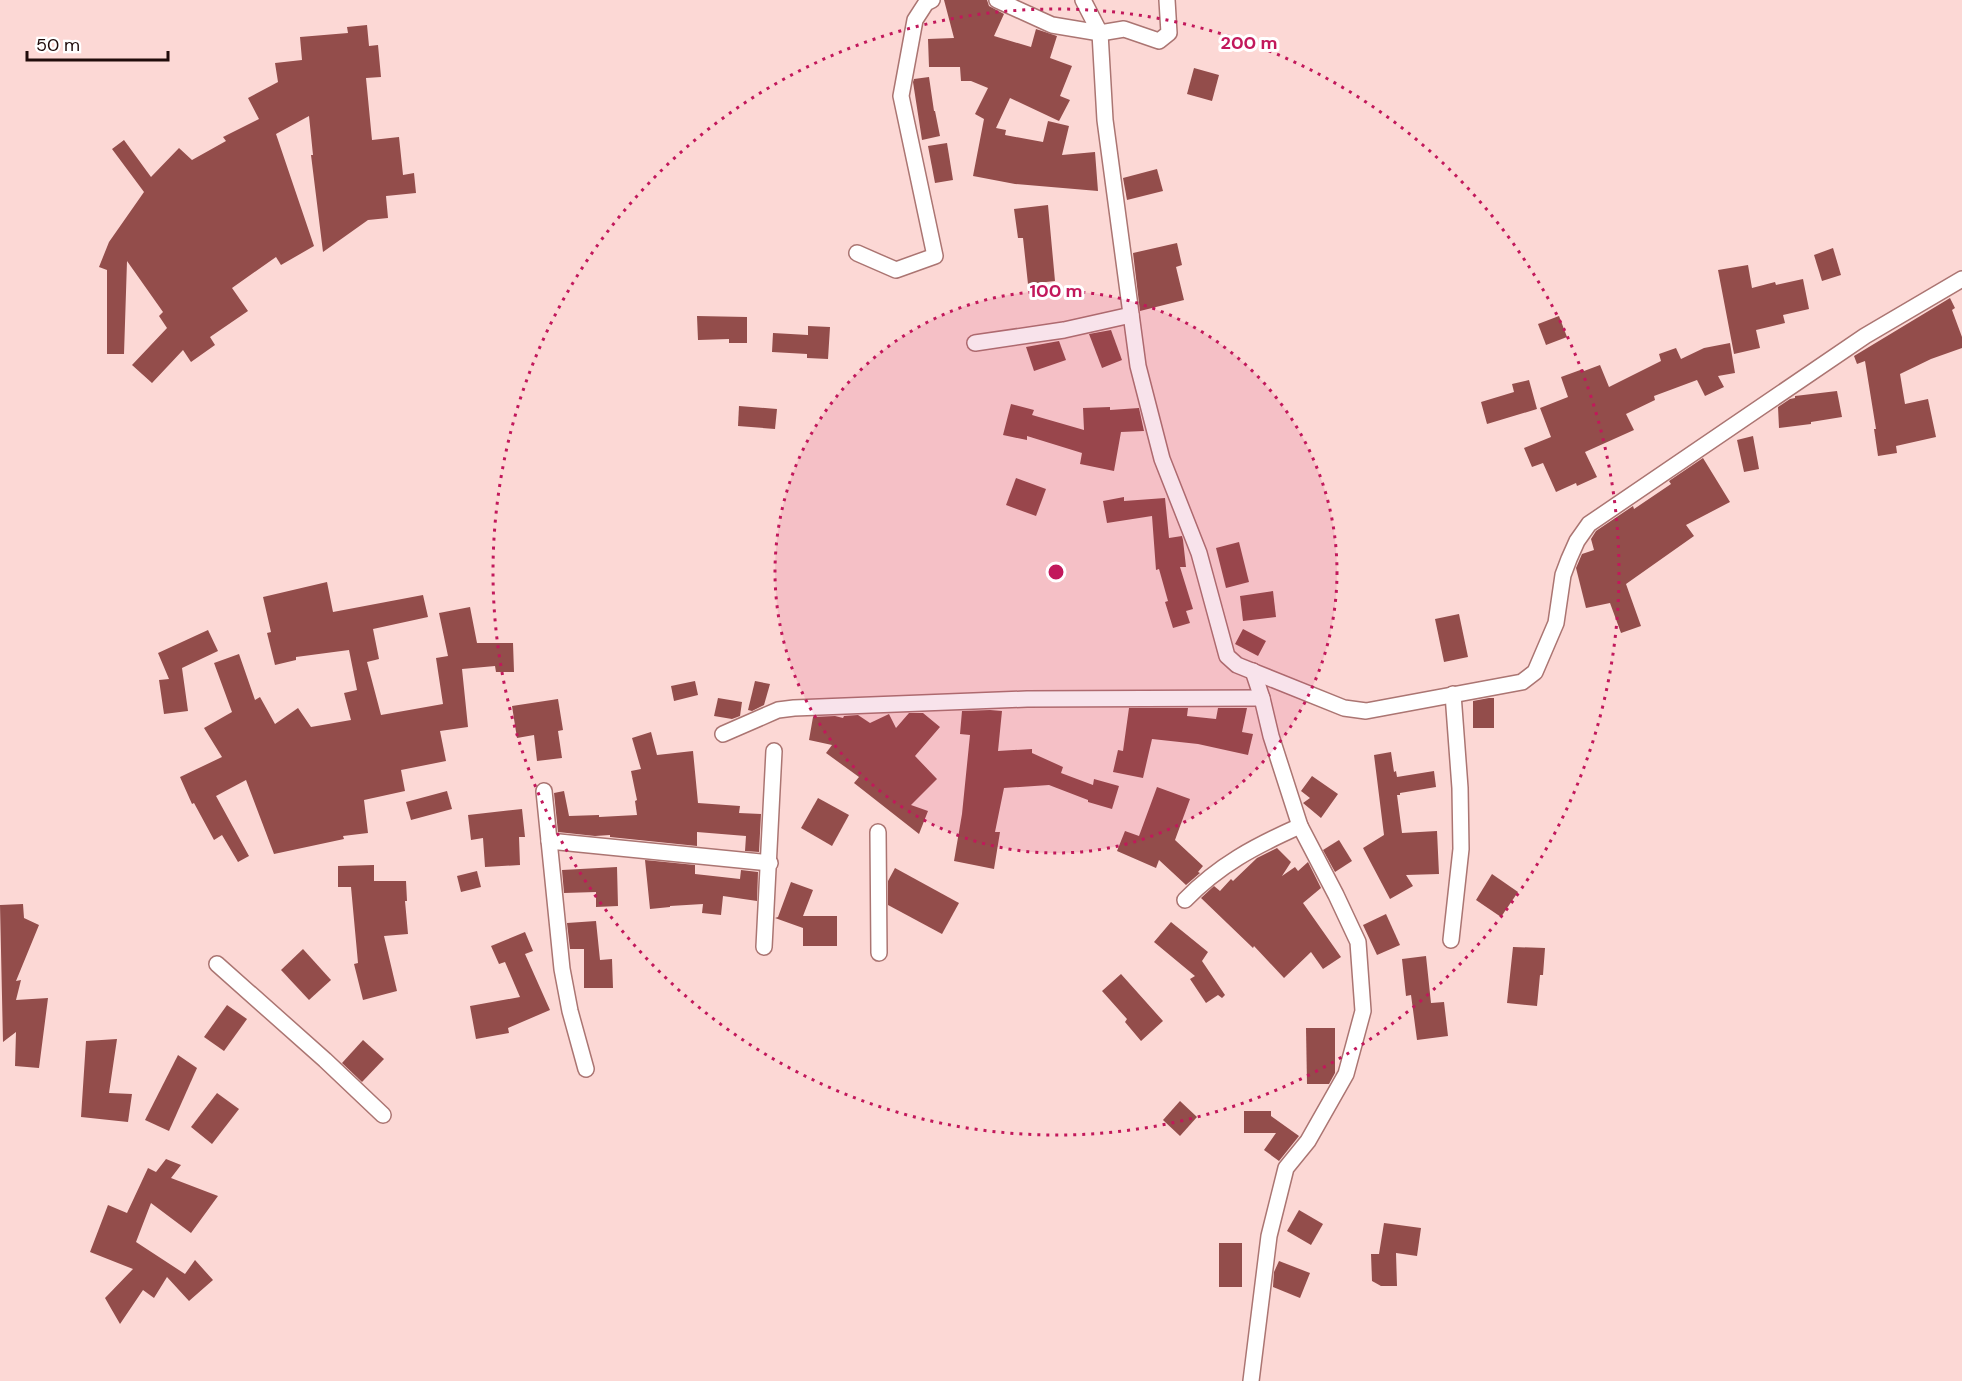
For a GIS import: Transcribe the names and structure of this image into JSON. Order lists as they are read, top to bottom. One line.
{"scale_bar":"50 m","rings":["200 m","100 m"]}
